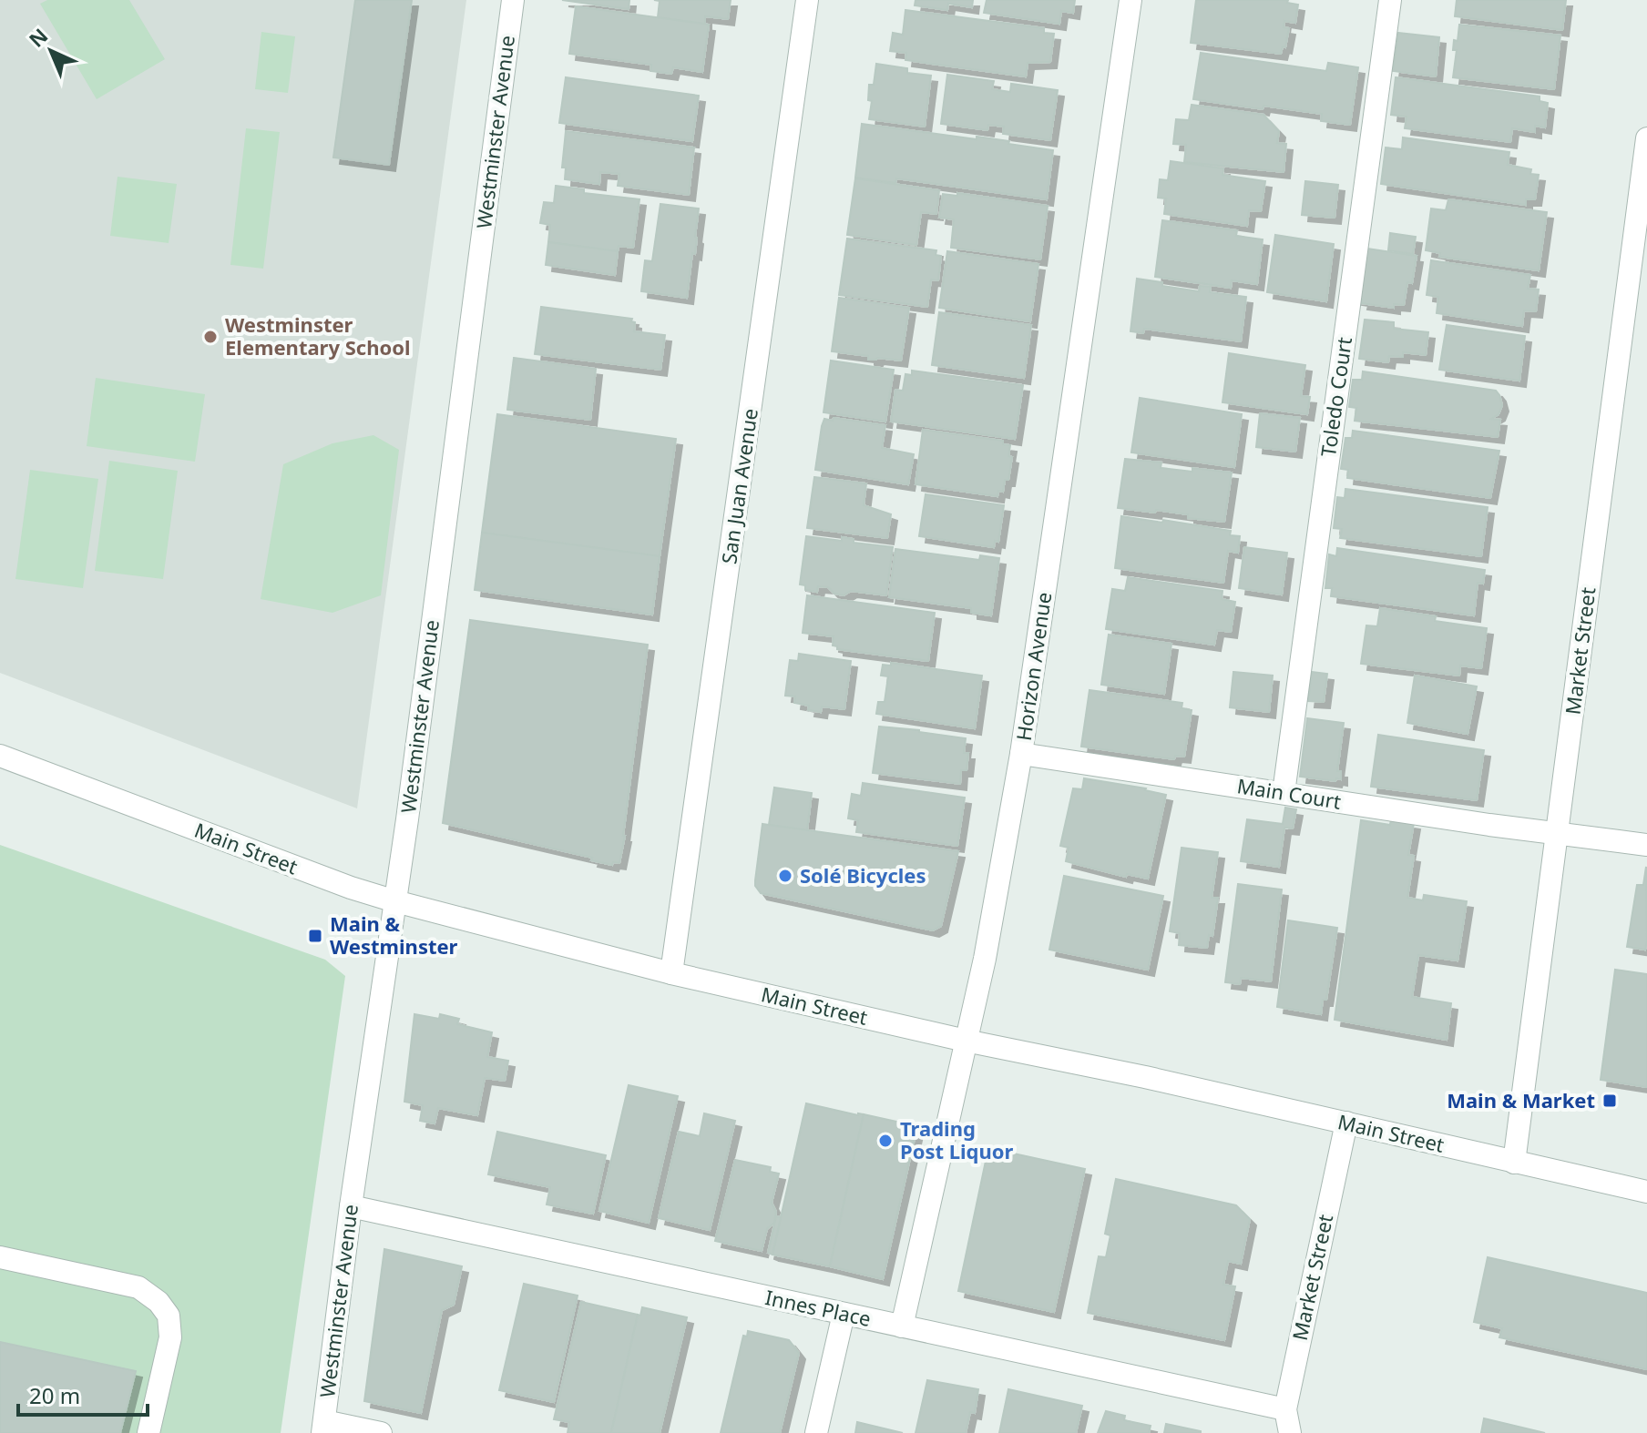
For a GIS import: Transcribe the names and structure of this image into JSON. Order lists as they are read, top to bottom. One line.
{"streets":{"street":["Westminster Avenue","Toledo Court","San Juan Avenue","Market Street","Horizon Avenue","Main Court","Main Street","Innes Place"]},"crossings":[["Westminster Avenue","Main Street"],["Westminster Avenue","Innes Place"],["Toledo Court","Main Court"],["San Juan Avenue","Main Street"],["Market Street","Main Court"],["Market Street","Main Street"],["Market Street","Innes Place"],["Horizon Avenue","Main Court"],["Horizon Avenue","Main Street"],["Horizon Avenue","Innes Place"]],"places":{"other":["Westminster Elementary School","Solé Bicycles","Trading Post Liquor"],"transit":["Main & Westminster","Main & Market"]},"scale_bar":"20 m","north":"top left"}
